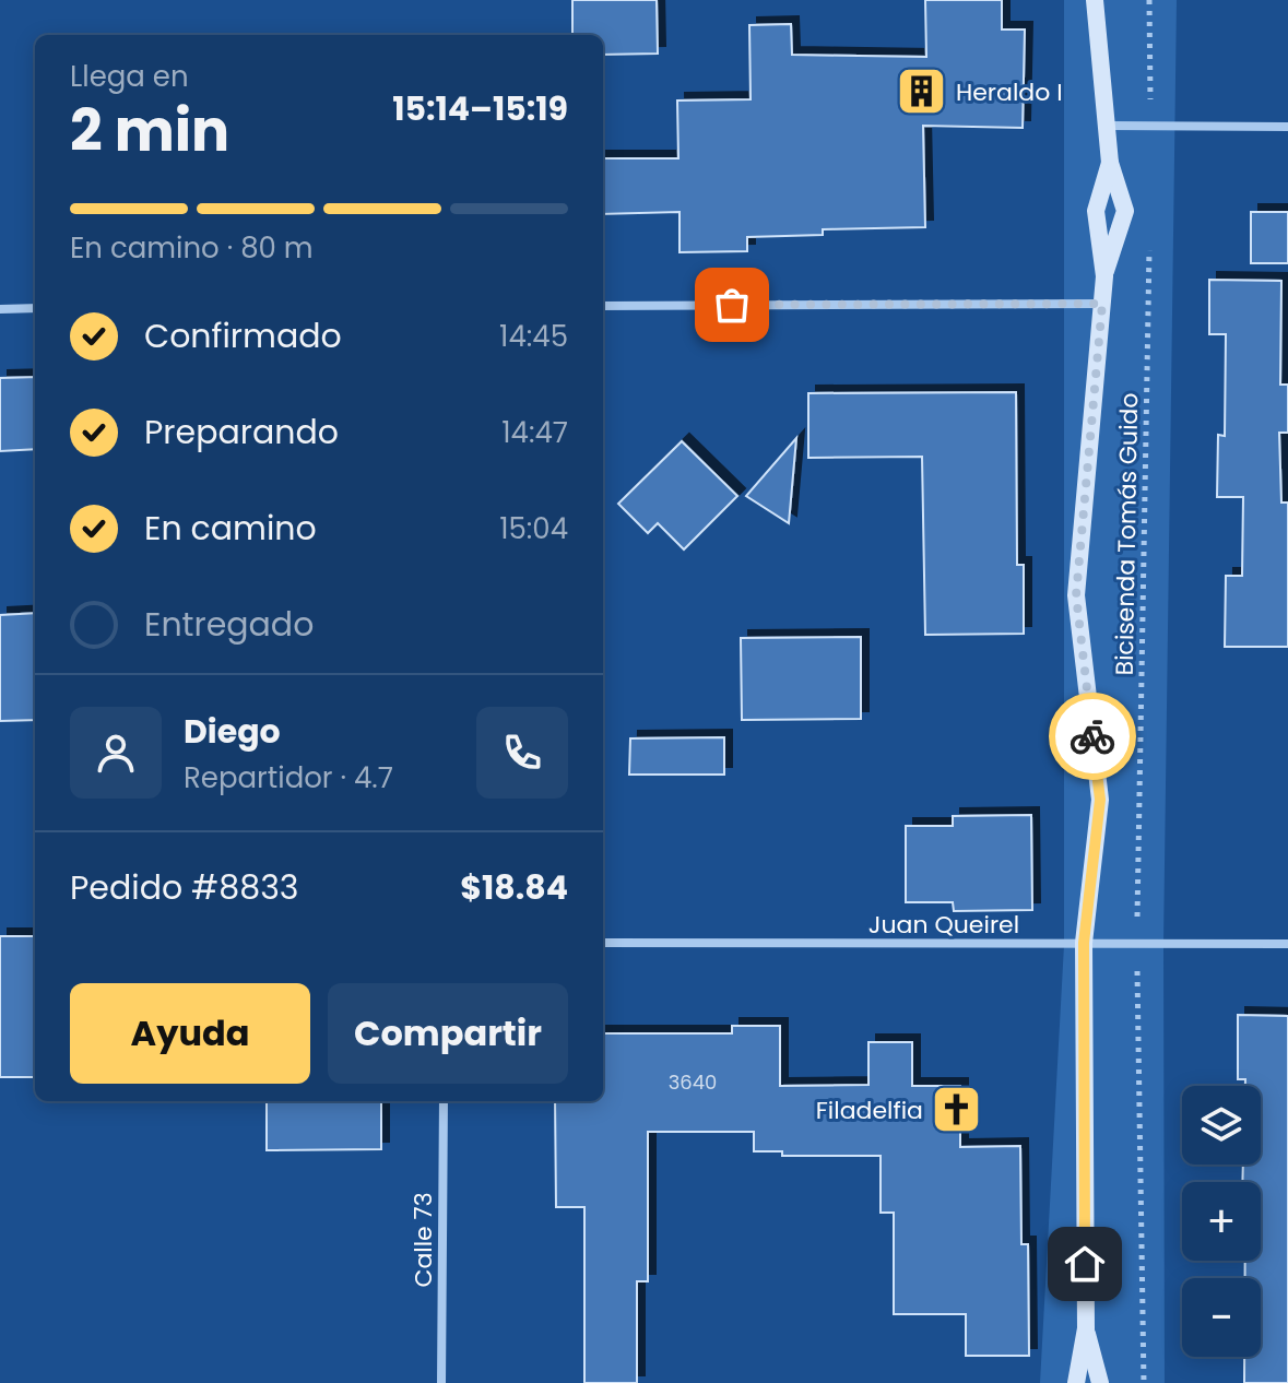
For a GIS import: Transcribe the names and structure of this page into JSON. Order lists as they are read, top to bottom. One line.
{"streets":{"street":["Juan Queirel","Calle 73"],"path":["Bicisenda Tomás Guido"]},"crossings":[["Bicisenda Tomás Guido","Juan Queirel"]],"places":{"building":["Heraldo I"],"church":["Filadelfia"]},"house_numbers":["3640"],"page":{"heading":["2 min","Llega en","15:14–15:19"],"panel":["Diego","Repartidor · 4.7","Pedido #8833","$18.84"],"bar":"En camino · 80 m","list":[["Confirmado","14:45"],["Preparando","14:47"],["En camino","15:04"],"Entregado"],"buttons":["Ayuda","Compartir"],"map_buttons":["+","−"]}}
